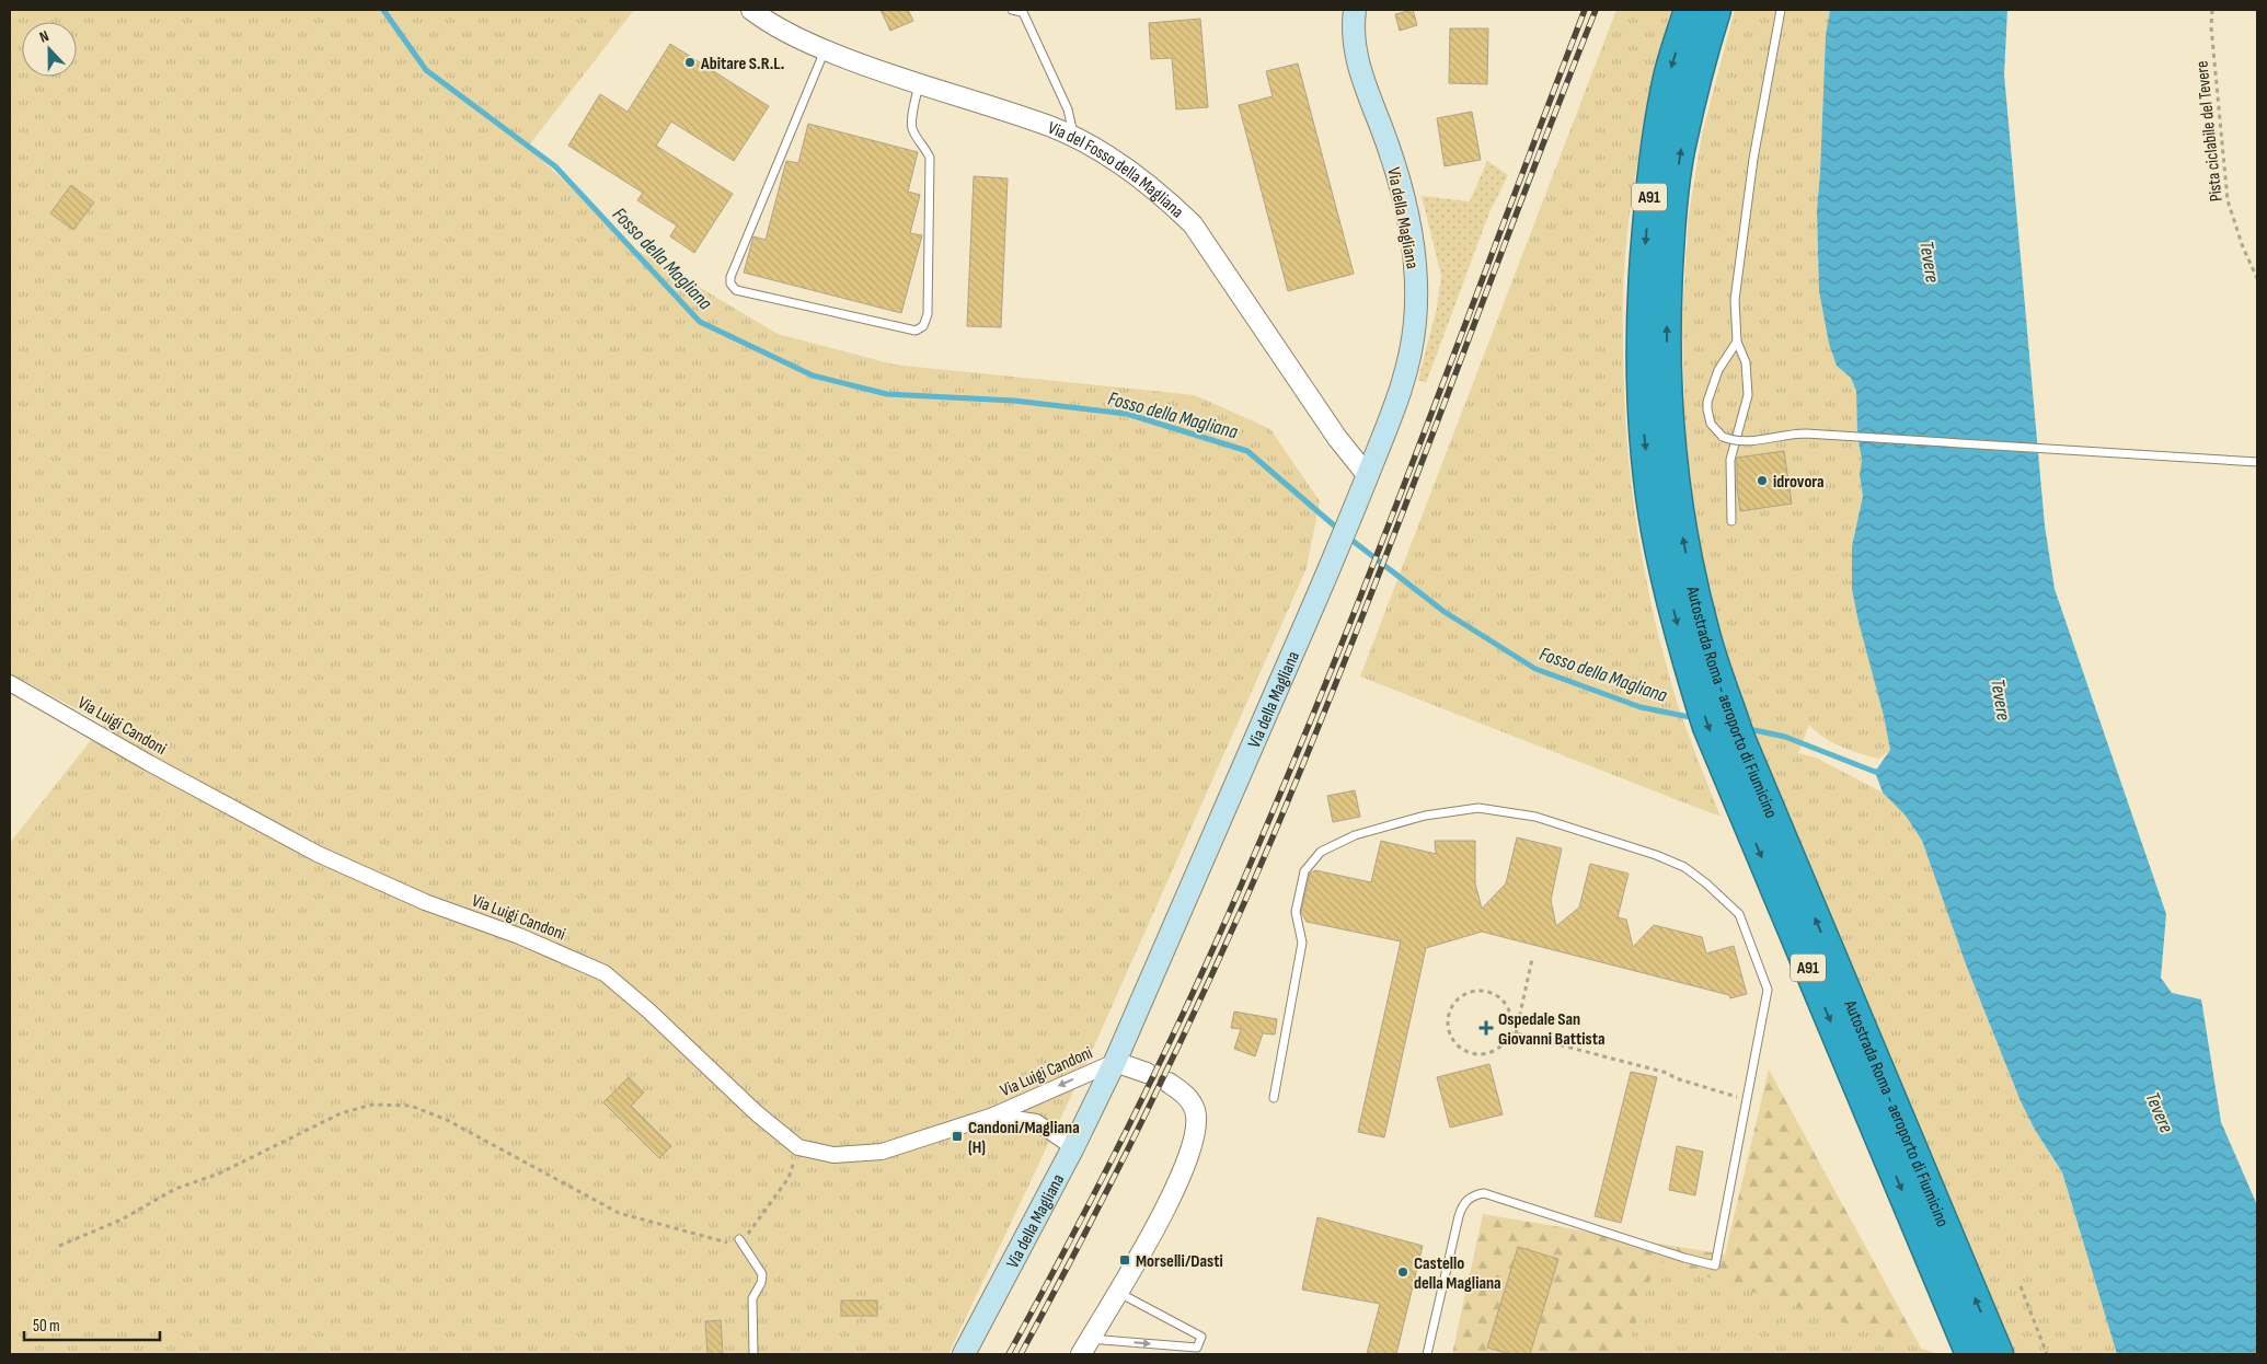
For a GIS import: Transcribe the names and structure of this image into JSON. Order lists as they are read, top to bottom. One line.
{"streets":{"highway":["A91","Autostrada Roma - aeroporto di Fiumicino"],"main road":["Via della Magliana"],"street":["Via del Fosso della Magliana","Via Luigi Candoni"],"path":["Pista ciclabile del Tevere"]},"crossings":[["Via del Fosso della Magliana","Via della Magliana"],["Via della Magliana","Via Luigi Candoni"]],"water":["Fosso della Magliana","Tevere"],"places":{"other":["Abitare S.R.L.","idrovora","Castello della Magliana"],"health":["Ospedale San Giovanni Battista"],"transit":["Candoni/Magliana (H)","Morselli/Dasti"]},"scale_bar":"50 m","north":"top"}
